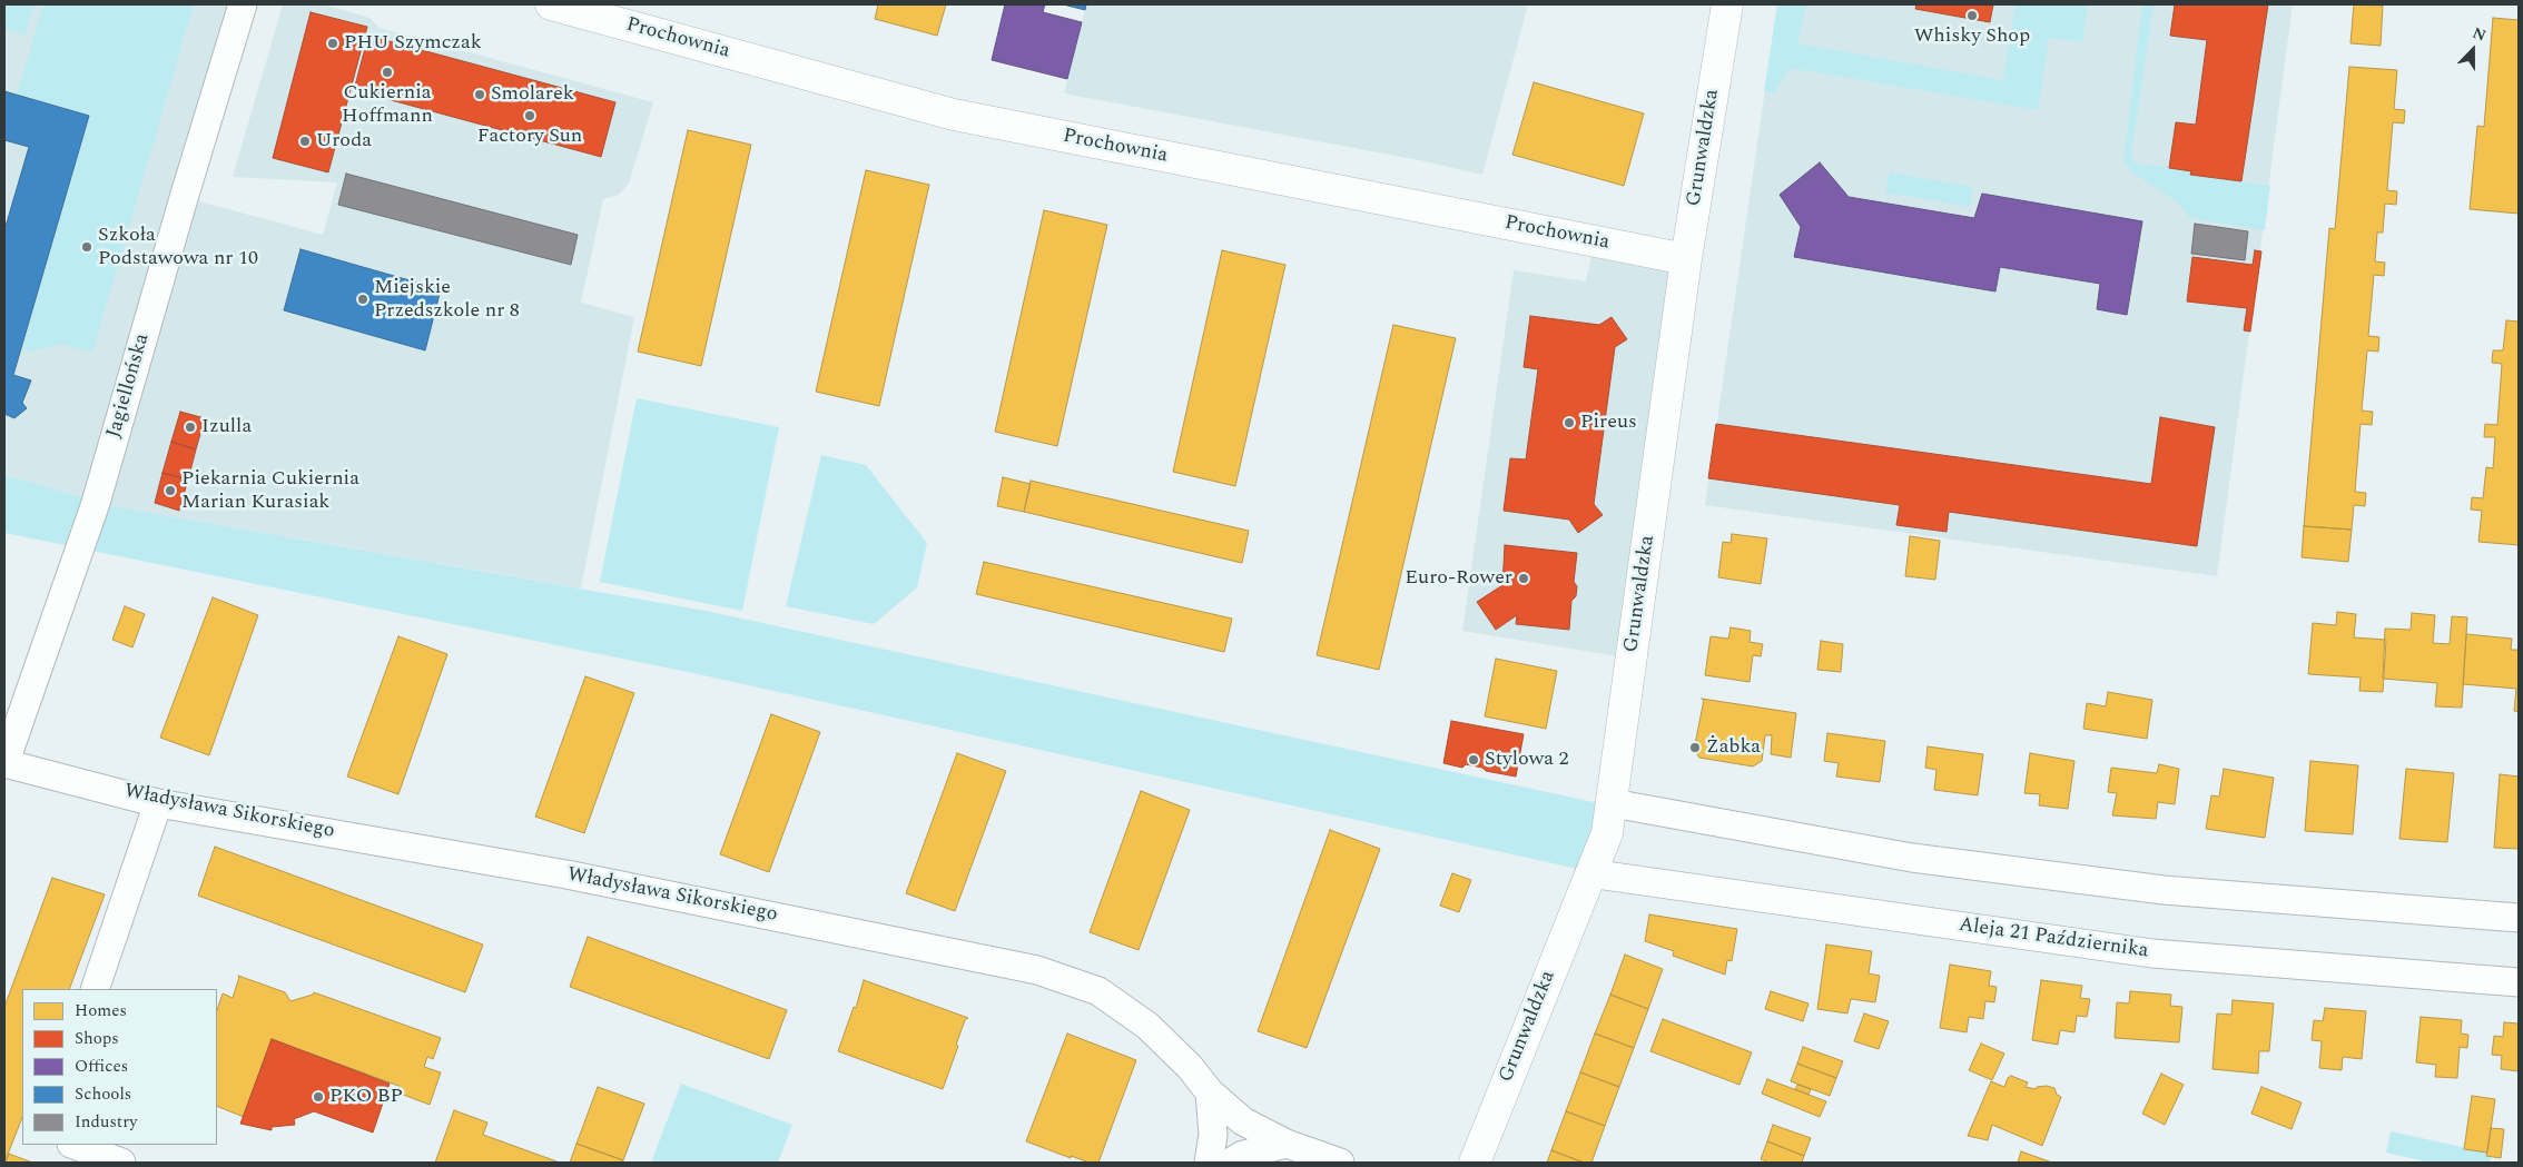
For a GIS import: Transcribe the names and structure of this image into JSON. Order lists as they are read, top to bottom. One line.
{"streets":{"street":["Prochownia","Grunwaldzka","Jagiellońska","Władysława Sikorskiego","Aleja 21 Października"]},"crossings":[["Prochownia","Grunwaldzka"],["Grunwaldzka","Aleja 21 Października"],["Jagiellońska","Władysława Sikorskiego"]],"places":["Whisky Shop","PHU Szymczak","Cukiernia Hoffmann","Smolarek","Factory Sun","Uroda","Szkoła Podstawowa nr 10","Miejskie Przedszkole nr 8","Pireus","Izulla","Piekarnia Cukiernia Marian Kurasiak","Euro-Rower","Żabka","Stylowa 2","PKO BP"],"legend":["Homes","Shops","Offices","Schools","Industry"],"north":"top"}
